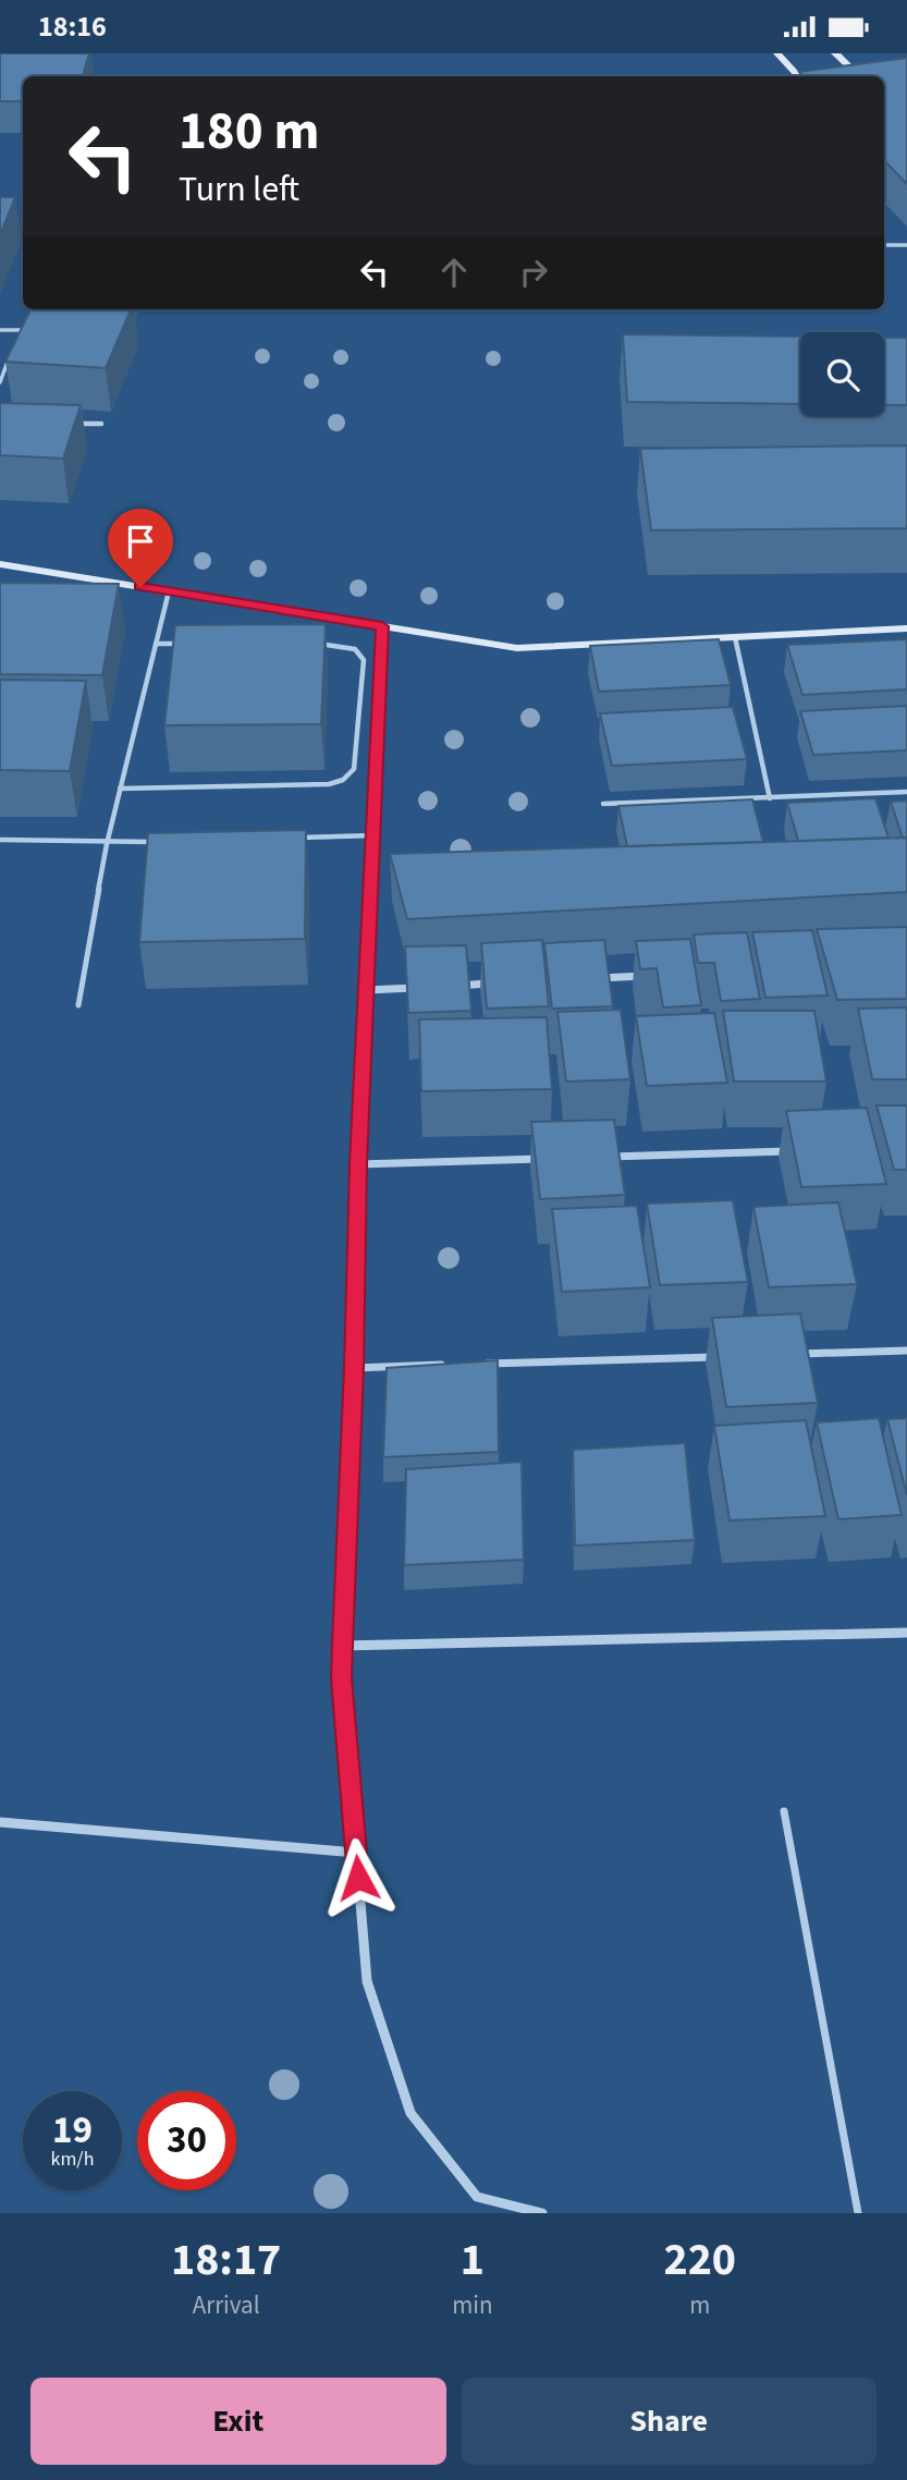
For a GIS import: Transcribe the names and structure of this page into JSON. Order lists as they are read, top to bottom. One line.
{"page":{"status":"18:16","turn":["180 m","Turn left"],"speed":"19 km/h","limit":"30","eta":["18:17","Arrival","1","min","220","m"],"buttons":["Exit","Share"]}}
